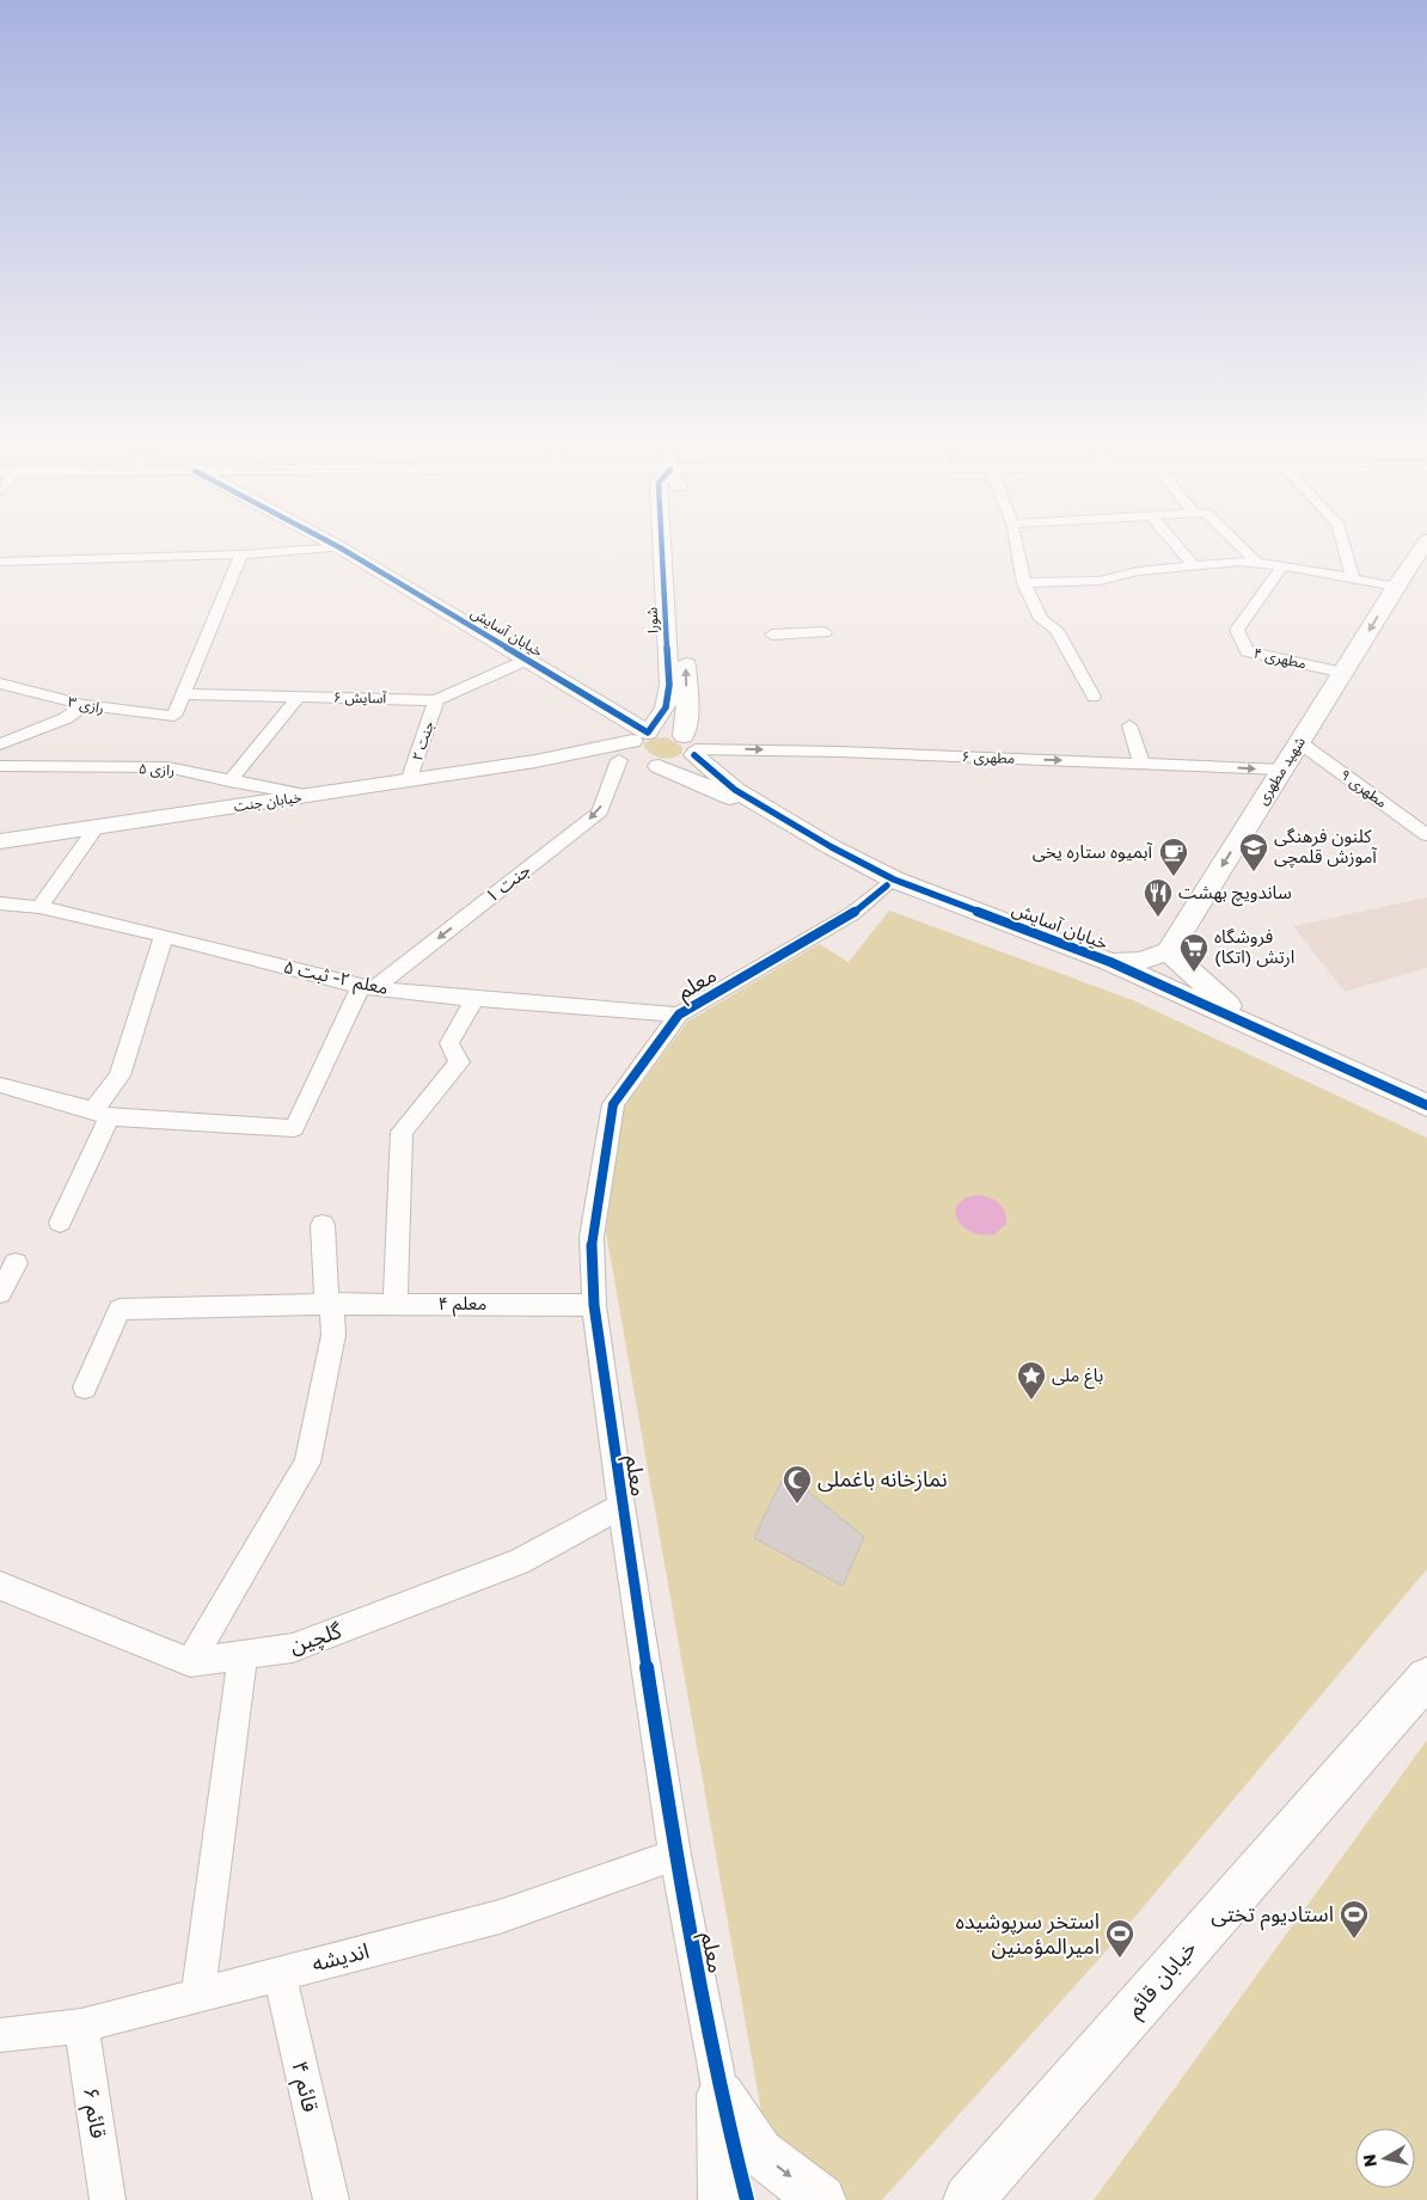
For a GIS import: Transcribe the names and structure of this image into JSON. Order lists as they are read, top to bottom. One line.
{"streets":{"street":["شورا","خیابان آسایش","مطهری ۴","آسایش ۶","رازی ۳","جنت ۲","مطهری ۶","رازی ۵","شهید مطهری","مطهری ۹","خیابان جنت","جنت ۱","معلم ۲- ثبت ۵","معلم","معلم ۴","گلچین","اندیشه","خیابان قائم","قائم ۴","قائم ۶"]},"crossings":[["شورا","خیابان آسایش"],["شورا","مطهری ۶"],["شورا","خیابان جنت"],["خیابان آسایش","آسایش ۶"],["خیابان آسایش","مطهری ۶"],["خیابان آسایش","شهید مطهری"],["خیابان آسایش","خیابان جنت"],["خیابان آسایش","معلم"],["مطهری ۴","شهید مطهری"],["آسایش ۶","رازی ۳"],["آسایش ۶","جنت ۲"],["جنت ۲","خیابان جنت"],["مطهری ۶","شهید مطهری"],["مطهری ۶","خیابان جنت"],["رازی ۵","خیابان جنت"],["شهید مطهری","مطهری ۹"],["خیابان جنت","جنت ۱"],["جنت ۱","معلم ۲- ثبت ۵"],["معلم ۲- ثبت ۵","معلم"],["معلم","معلم ۴"],["معلم","گلچین"],["معلم","اندیشه"],["اندیشه","قائم ۴"],["اندیشه","قائم ۶"]],"one_way":["مطهری ۶","شهید مطهری","جنت ۱"],"places":{"school or university":["کلنون فرهنگی آموزش قلمچی"],"cafe":["آبمیوه ستاره یخی"],"restaurant":["ساندویچ بهشت"],"supermarket":["فروشگاه ارتش (اتکا)"],"place":["باغ ملی"],"mosque":["نمازخانه باغملی"],"sports":["استادیوم تختی","استخر سرپوشیده امیرالمؤمنین"]},"north":"left"}
